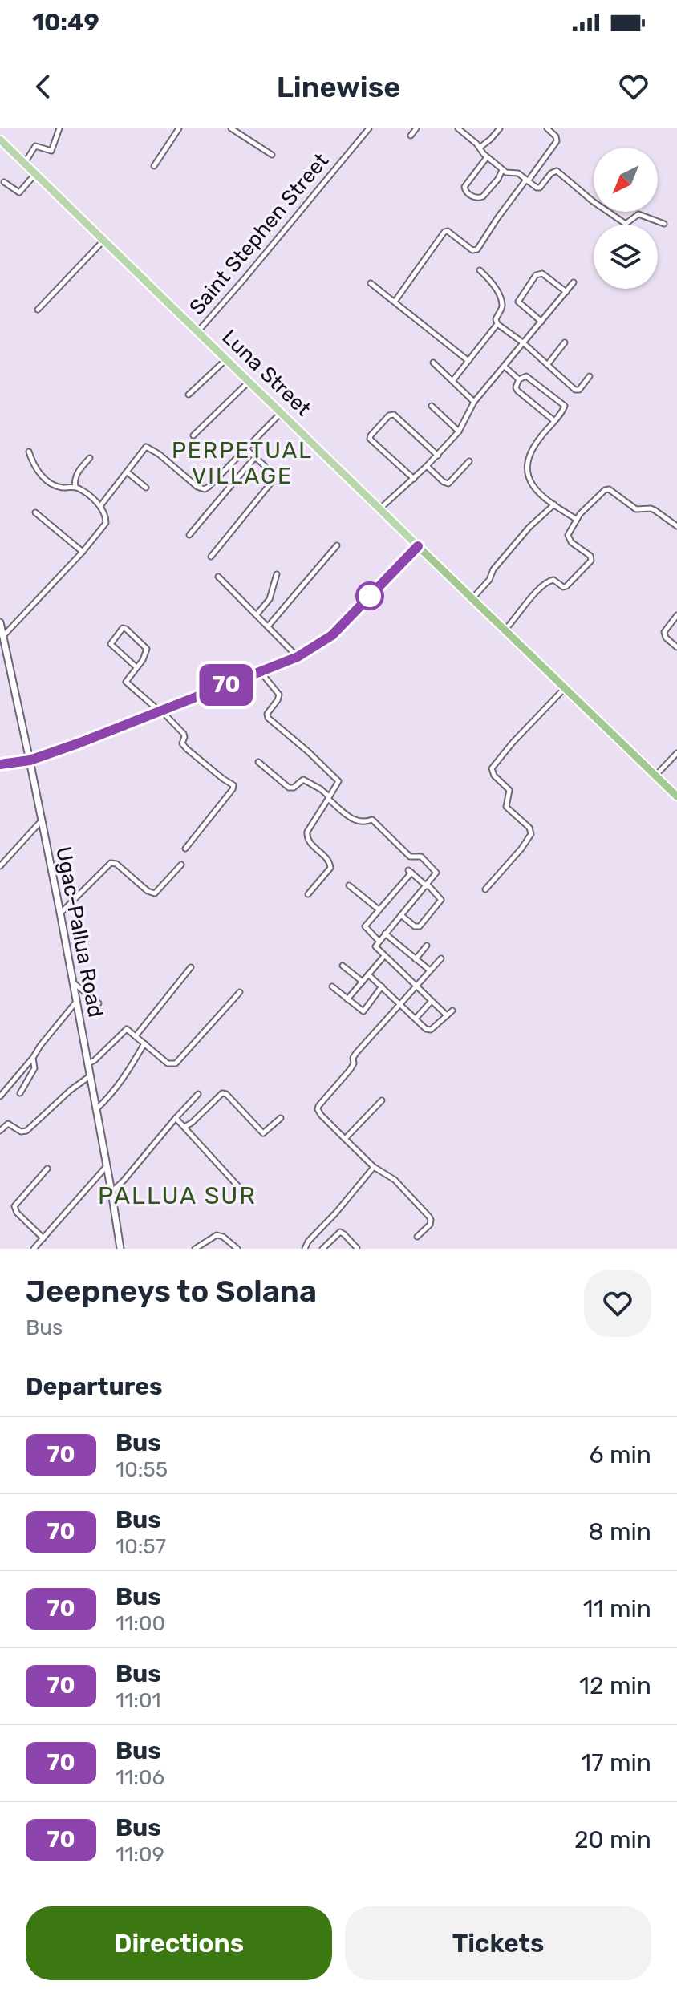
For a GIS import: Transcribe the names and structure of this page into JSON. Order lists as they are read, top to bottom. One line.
{"streets":{"highway":["Luna Street"],"street":["Saint Stephen Street","Ugac-Pallua Road"]},"crossings":[["Saint Stephen Street","Luna Street"]],"districts":["PERPETUAL VILLAGE","PALLUA SUR"],"lines":["bus line 70"],"north":"bottom left","page":{"status":"10:49","header":"Linewise","on_map":"70","heading":[["Jeepneys to Solana","Bus"],"Departures"],"list":[{"mark":"70","name":"Bus","note":"10:55","value":"6 min"},{"mark":"70","name":"Bus","note":"10:57","value":"8 min"},{"mark":"70","name":"Bus","note":"11:00","value":"11 min"},{"mark":"70","name":"Bus","note":"11:01","value":"12 min"},{"mark":"70","name":"Bus","note":"11:06","value":"17 min"},{"mark":"70","name":"Bus","note":"11:09","value":"20 min"}],"buttons":["Directions","Tickets"]}}
